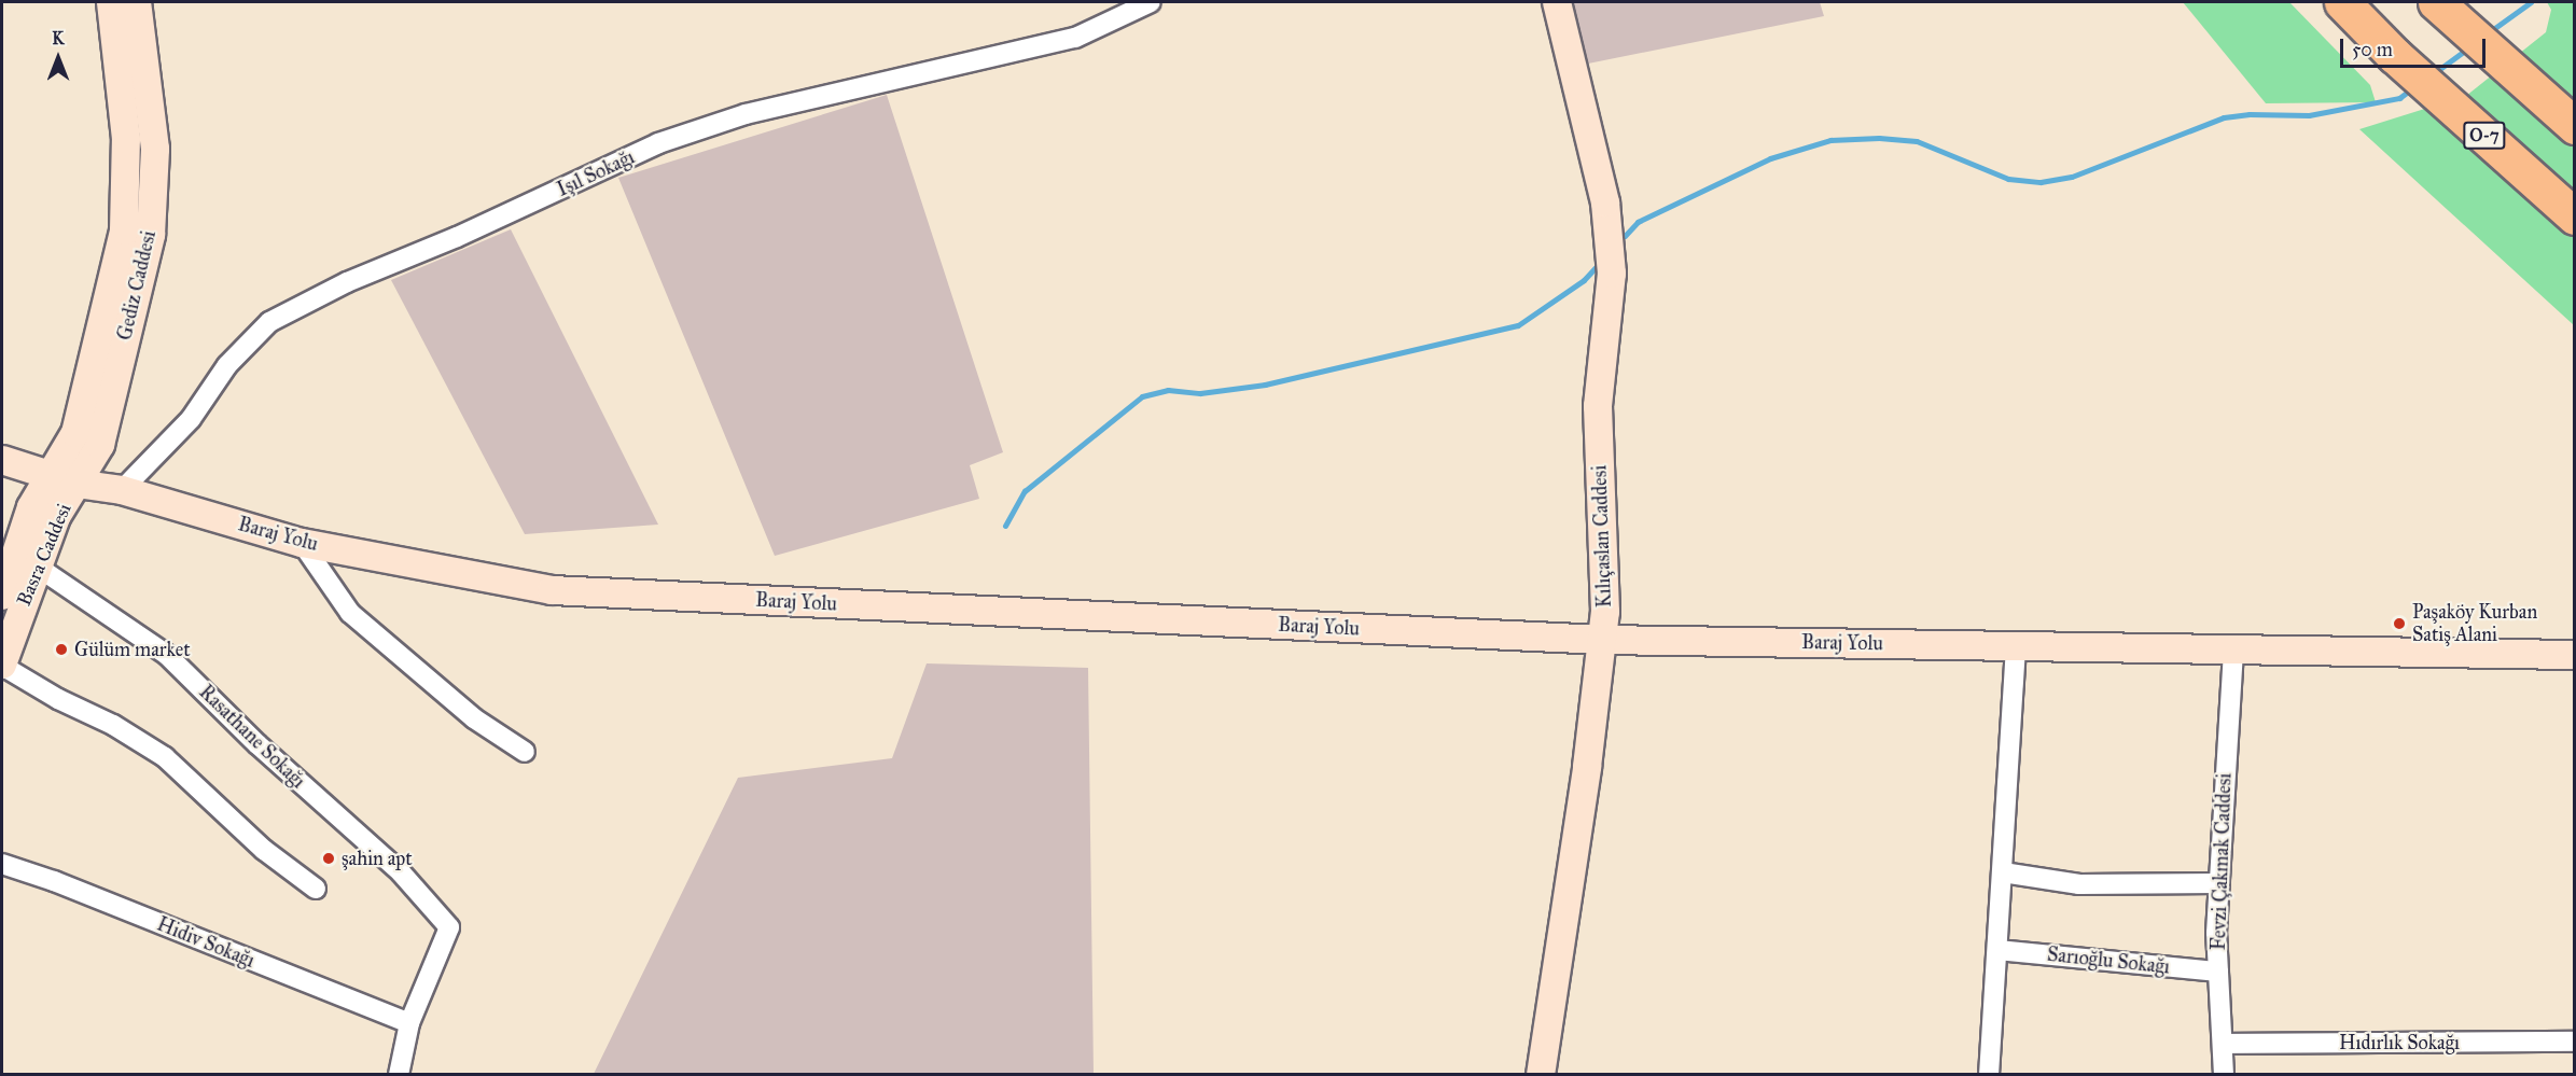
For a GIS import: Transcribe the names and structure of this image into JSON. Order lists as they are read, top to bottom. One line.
{"streets":{"highway":["O-7"],"street":["Işıl Sokağı","Gediz Caddesi","Baraj Yolu","Kılıçaslan Caddesi","Basra Caddesi","Rasathane Sokağı","Fevzi Çakmak Caddesi","Hidiv Sokağı","Sarıoğlu Sokağı","Hıdırlık Sokağı"]},"crossings":[["Işıl Sokağı","Baraj Yolu"],["Gediz Caddesi","Baraj Yolu"],["Gediz Caddesi","Basra Caddesi"],["Baraj Yolu","Kılıçaslan Caddesi"],["Baraj Yolu","Basra Caddesi"],["Baraj Yolu","Fevzi Çakmak Caddesi"],["Basra Caddesi","Rasathane Sokağı"],["Rasathane Sokağı","Hidiv Sokağı"],["Fevzi Çakmak Caddesi","Sarıoğlu Sokağı"],["Fevzi Çakmak Caddesi","Hıdırlık Sokağı"]],"places":["Paşaköy Kurban Satiş Alani","Gülüm market","şahin apt"],"scale_bar":"50 m","north":"top"}
